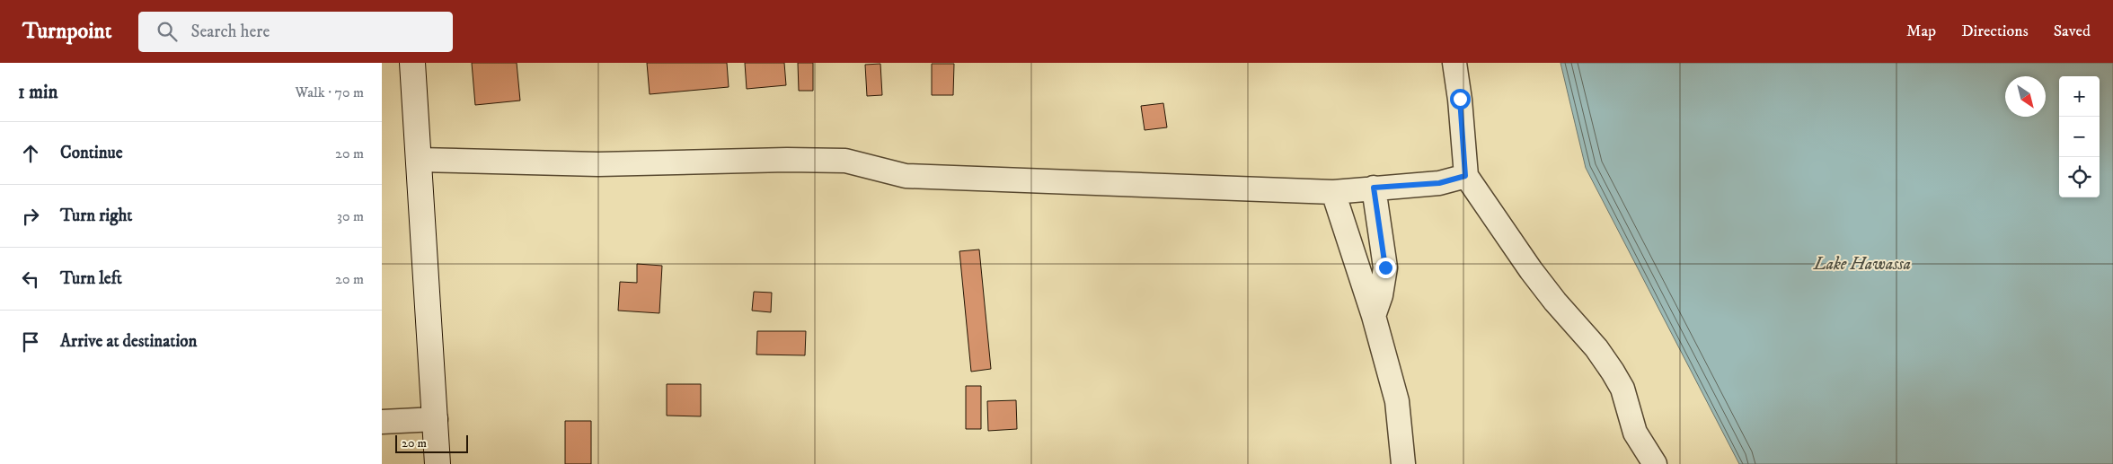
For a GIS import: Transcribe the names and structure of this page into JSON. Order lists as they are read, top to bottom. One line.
{"water":["Lake Hawassa"],"scale_bar":"20 m","north":"bottom right","page":{"header":"Turnpoint","search":"Search here","nav":["Map","Directions","Saved"],"heading":["1 min","Walk · 70 m"],"map_buttons":["+","−"],"list":[["Continue","20 m"],["Turn right","30 m"],["Turn left","20 m"],"Arrive at destination"],"scale":"20 m"}}
